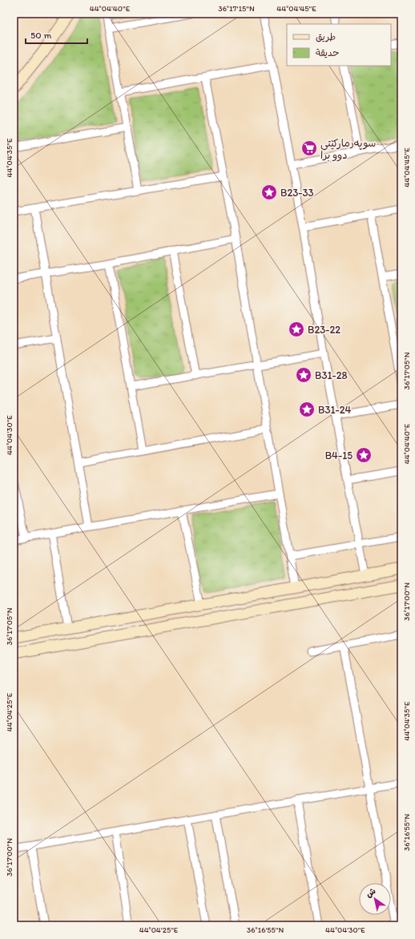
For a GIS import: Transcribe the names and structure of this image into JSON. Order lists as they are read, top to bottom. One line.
{"places":{"supermarket":["سوپەرمارکێتی دوو برا"],"place":["B23-33","B23-22","B31-28","B31-24","B4-15"]},"legend":["طريق","حديقة"],"scale_bar":"50 m","north":"top left","coordinates":["44°04'40\"E","36°17'15\"N","44°04'45\"E","44°04'35\"E","36°17'05\"N","44°04'30\"E","36°17'00\"N","44°04'25\"E","36°16'55\"N"]}
